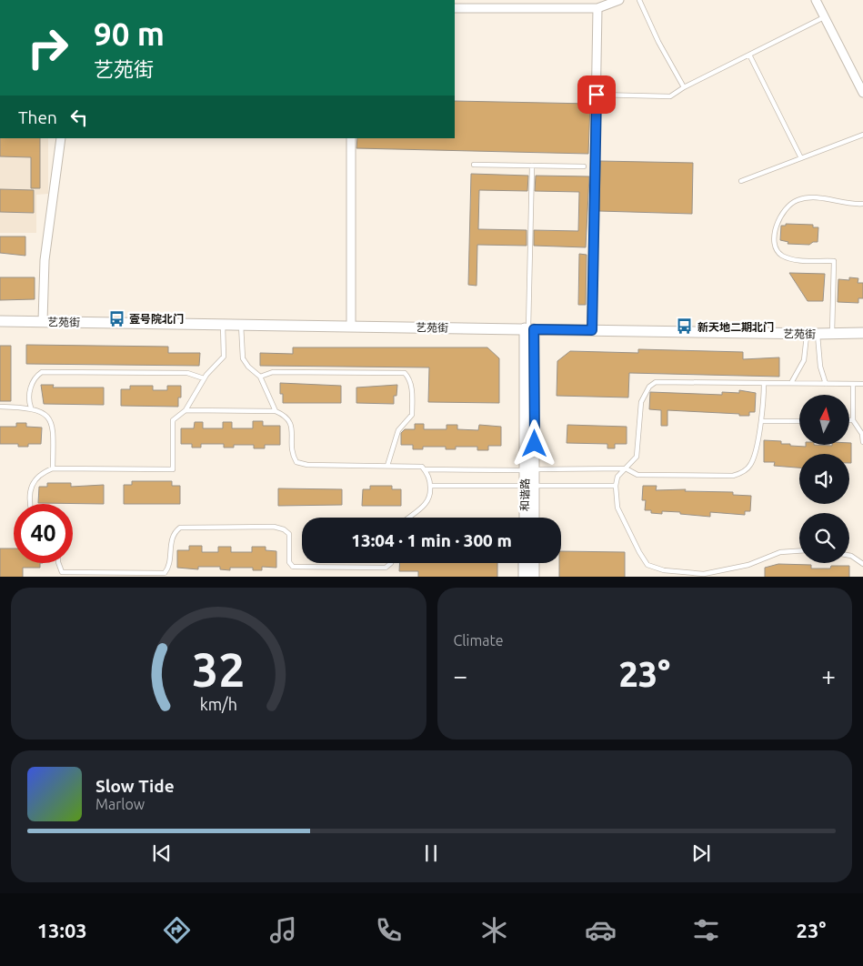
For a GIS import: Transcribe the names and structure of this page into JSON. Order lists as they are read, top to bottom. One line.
{"streets":{"street":["艺苑街","和谐路"]},"crossings":[["艺苑街","和谐路"]],"places":{"bus stop":["壹号院北门","新天地二期北门"]},"north":"top","page":{"turn":["90 m","艺苑街"],"then":"Then","limit":"40","trip":"13:04 · 1 min · 300 m","tile":"Climate","heat":["−","23°","+"],"song":["Slow Tide","Marlow"],"tabs":["13:03","23°"],"gauge":["32","km/h"]}}
